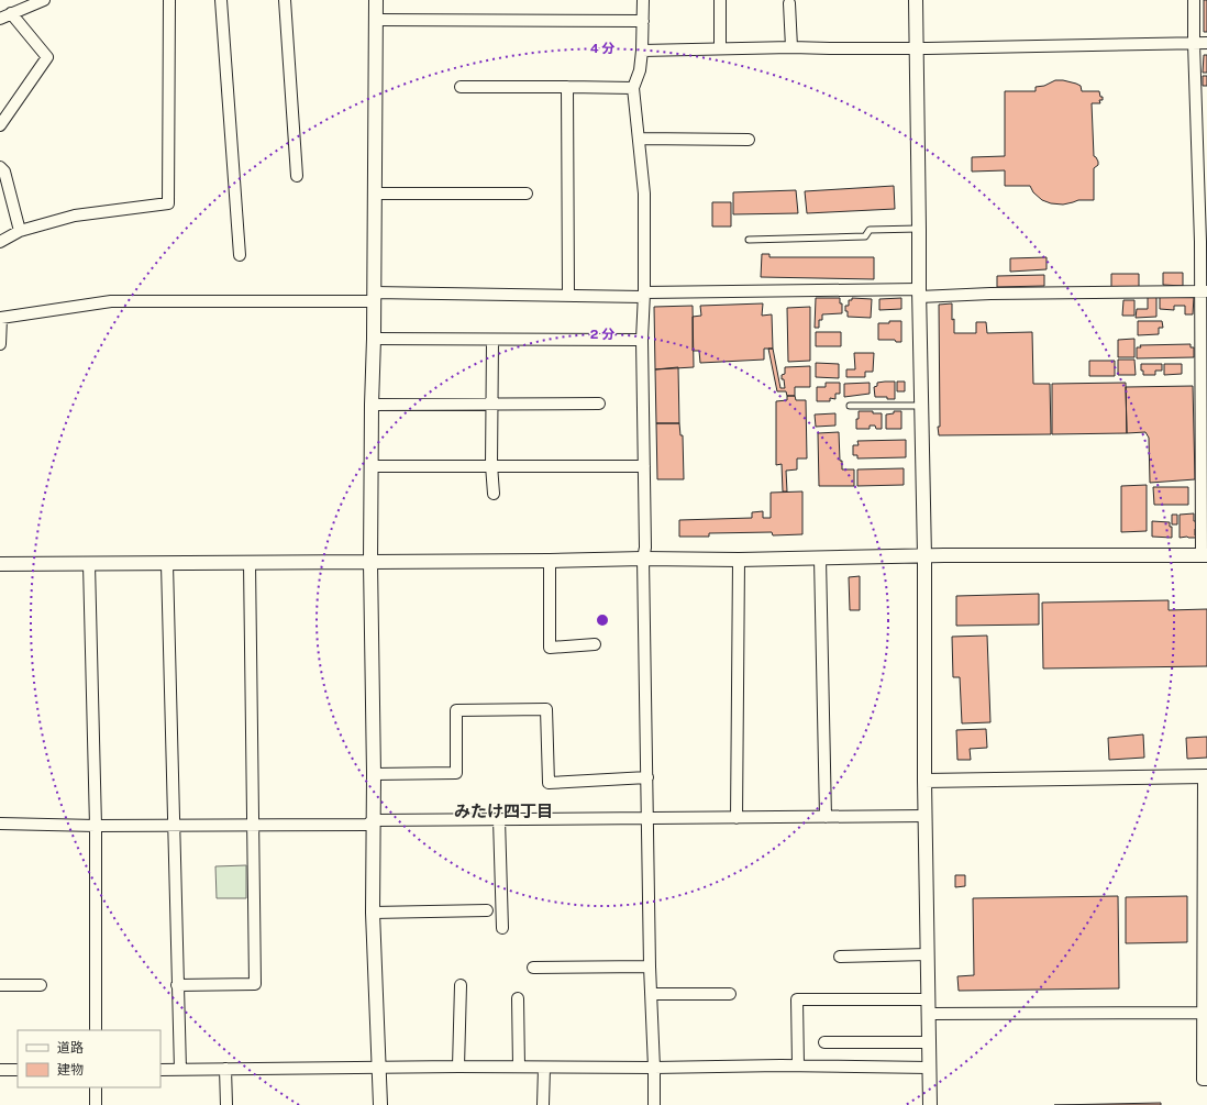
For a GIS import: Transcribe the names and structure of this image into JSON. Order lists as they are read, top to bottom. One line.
{"districts":["みたけ四丁目"],"legend":["道路","建物"],"rings":["4 分","2 分"]}
